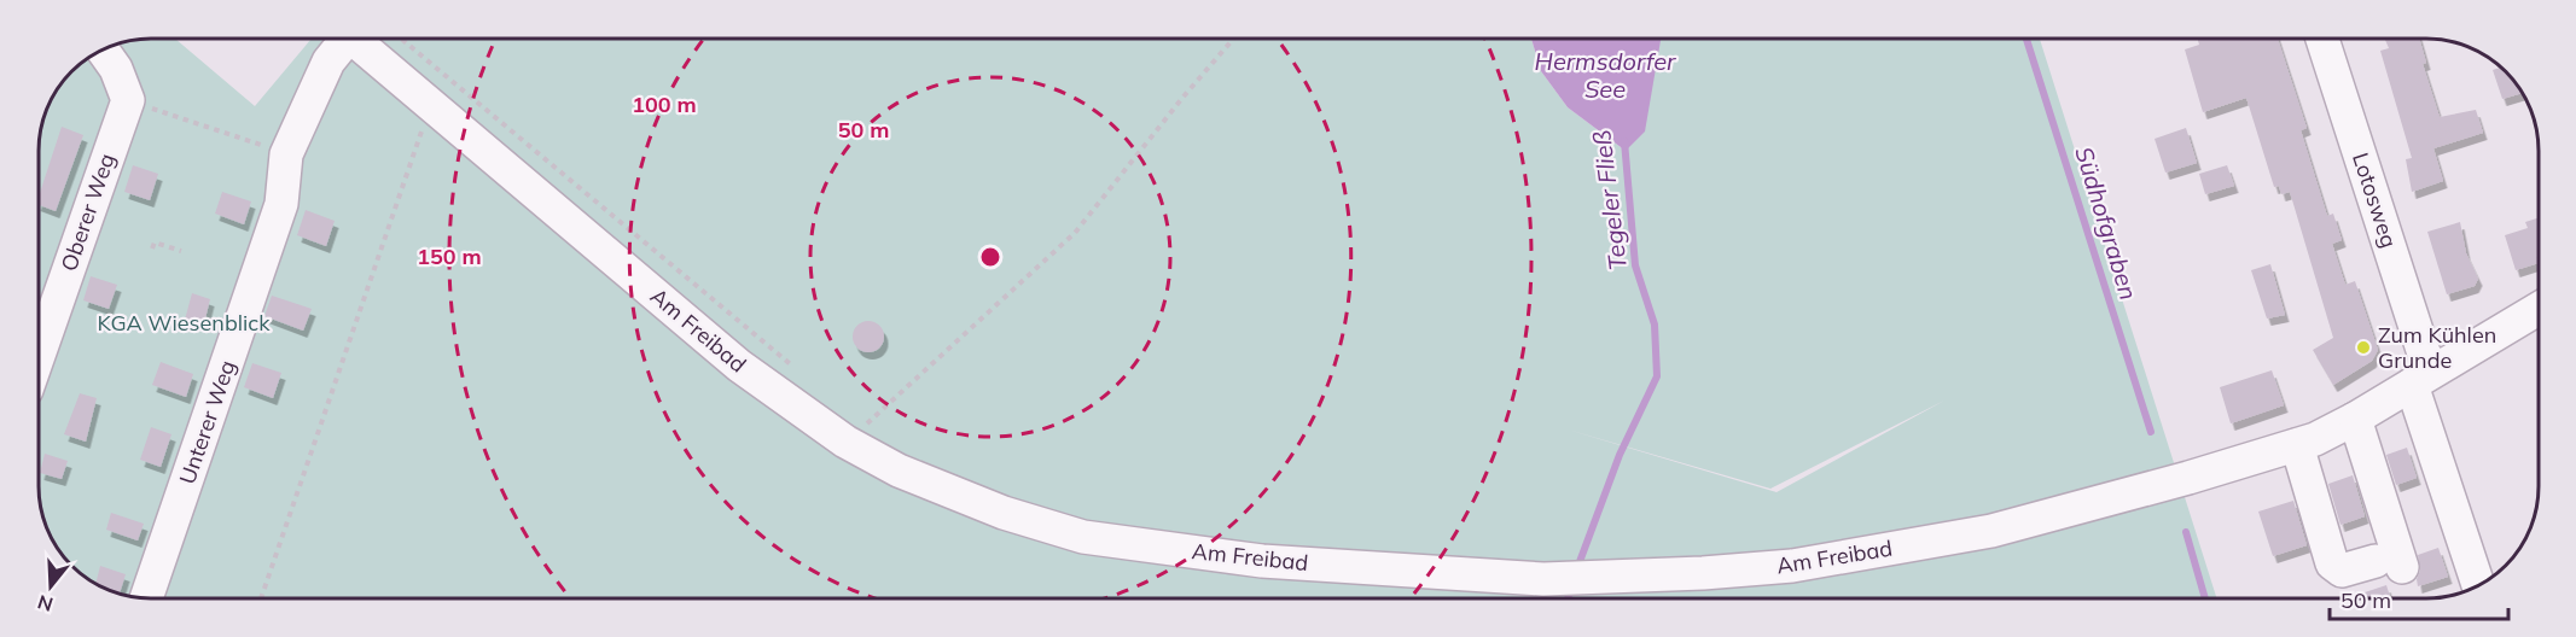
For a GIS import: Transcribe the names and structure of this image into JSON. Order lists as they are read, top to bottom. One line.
{"streets":{"street":["Lotosweg","Oberer Weg","Am Freibad","Unterer Weg"]},"crossings":[["Lotosweg","Am Freibad"]],"water":["Hermsdorfer See","Tegeler Fließ","Südhofgraben"],"parks":["KGA Wiesenblick"],"places":["Zum Kühlen Grunde"],"scale_bar":"50 m","north":"bottom","rings":["100 m","50 m","150 m"]}
